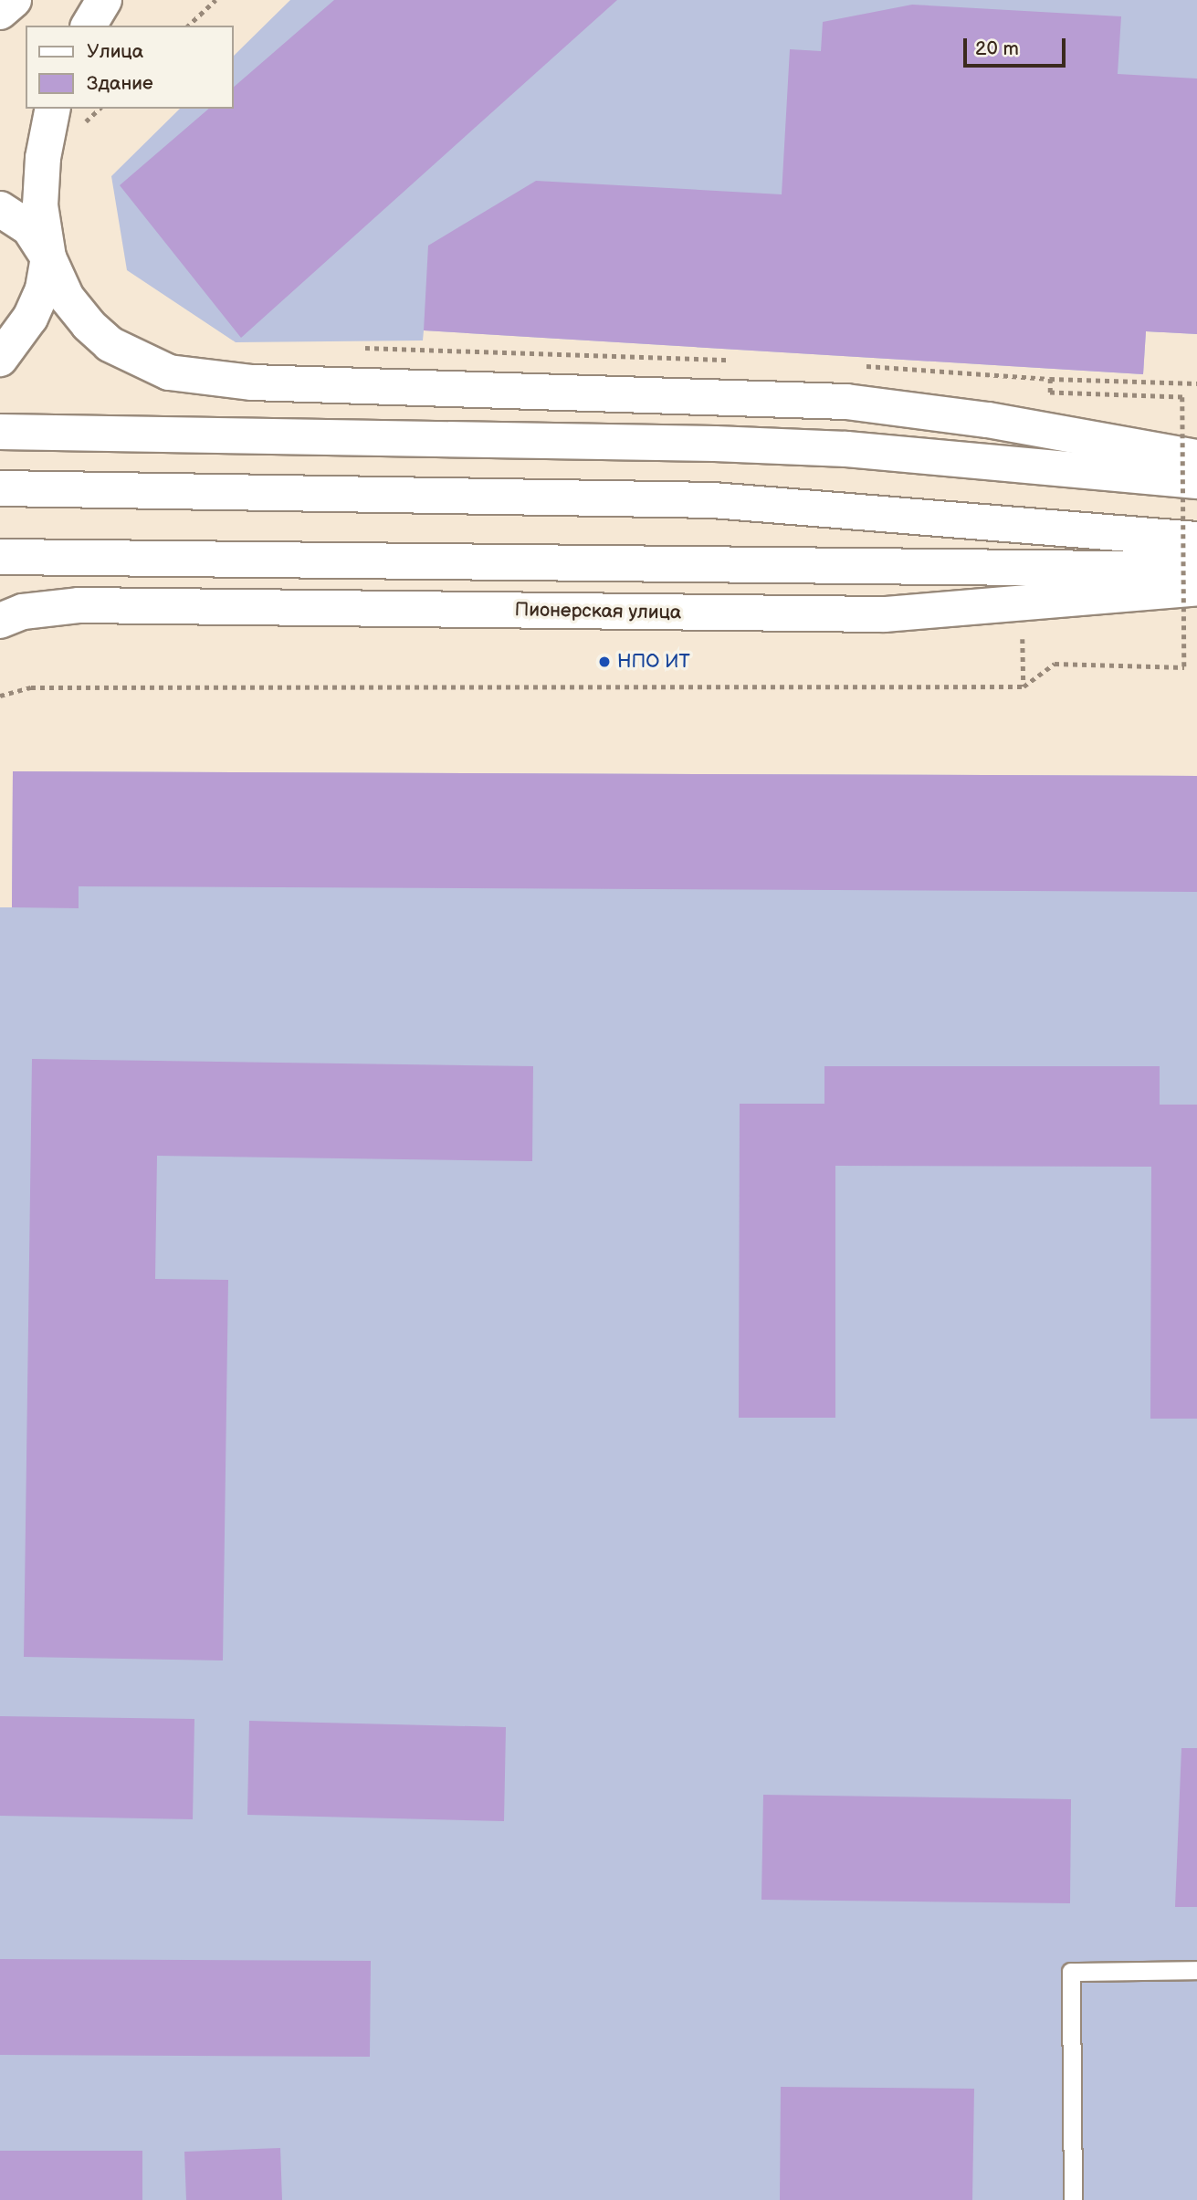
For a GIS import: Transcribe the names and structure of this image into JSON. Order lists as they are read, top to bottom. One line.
{"streets":{"main road":["Пионерская улица"]},"places":["НПО ИТ"],"legend":["Улица","Здание"],"scale_bar":"20 m"}
